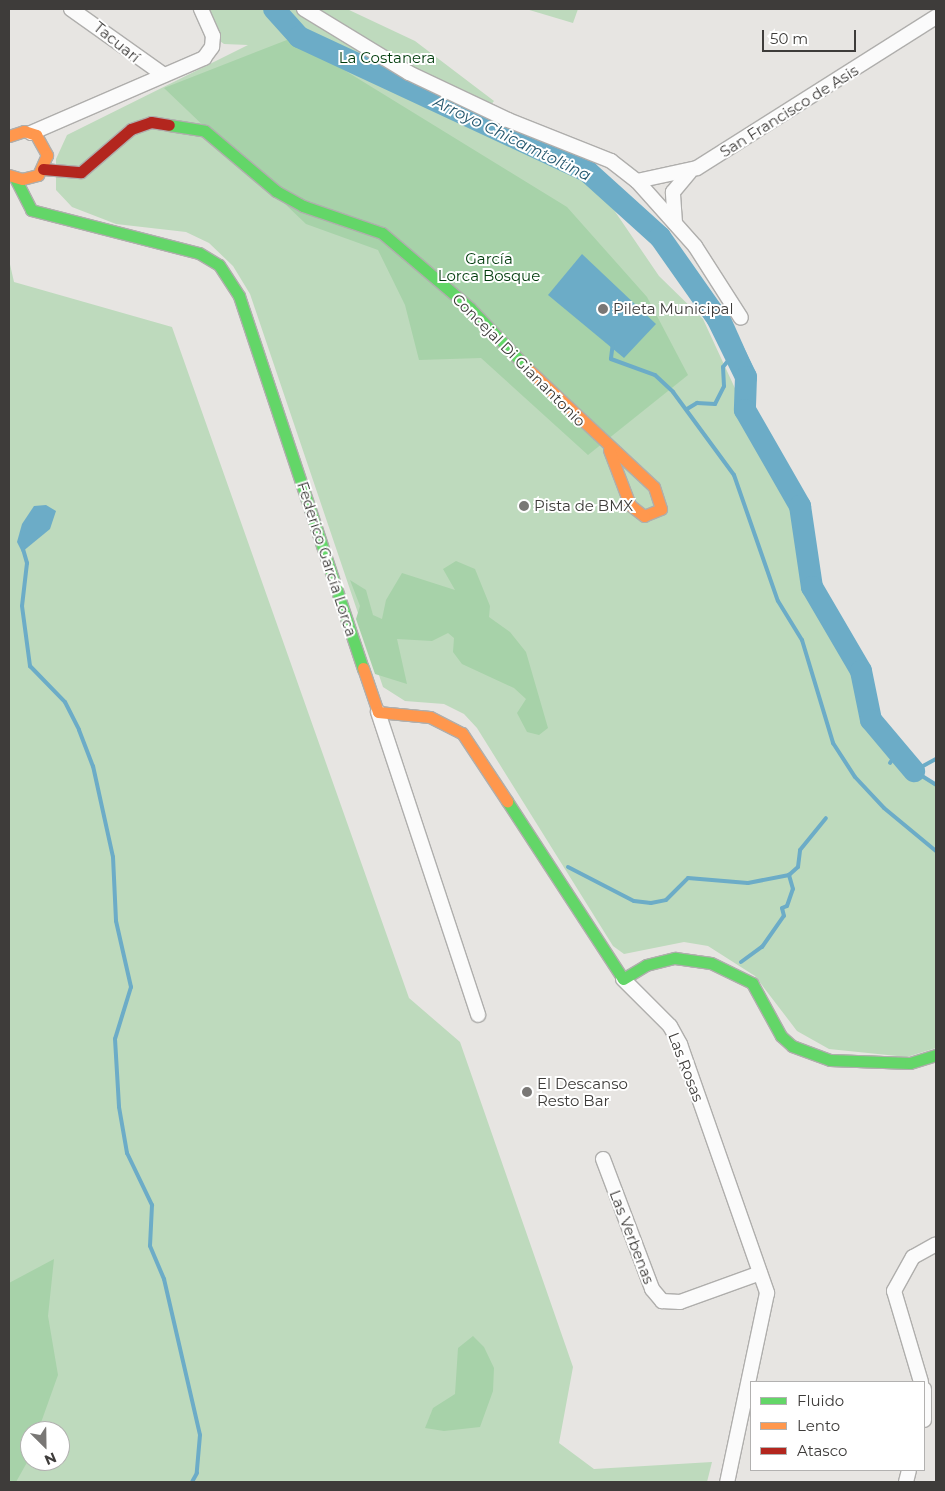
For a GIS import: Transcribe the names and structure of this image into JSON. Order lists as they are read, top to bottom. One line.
{"streets":{"street":["Tacuarí","San Francisco de Asis","Concejal Di Gianantonio","Federico García Lorca","Las Rosas","Las Verbenas"]},"crossings":[["Concejal Di Gianantonio","Federico García Lorca"],["Federico García Lorca","Las Rosas"],["Las Rosas","Las Verbenas"]],"water":["Arroyo Chicamtoltina"],"parks":["La Costanera","García Lorca Bosque"],"places":["Pileta Municipal","Pista de BMX","El Descanso Resto Bar"],"legend":["Fluido","Lento","Atasco"],"scale_bar":"50 m","north":"bottom right"}
